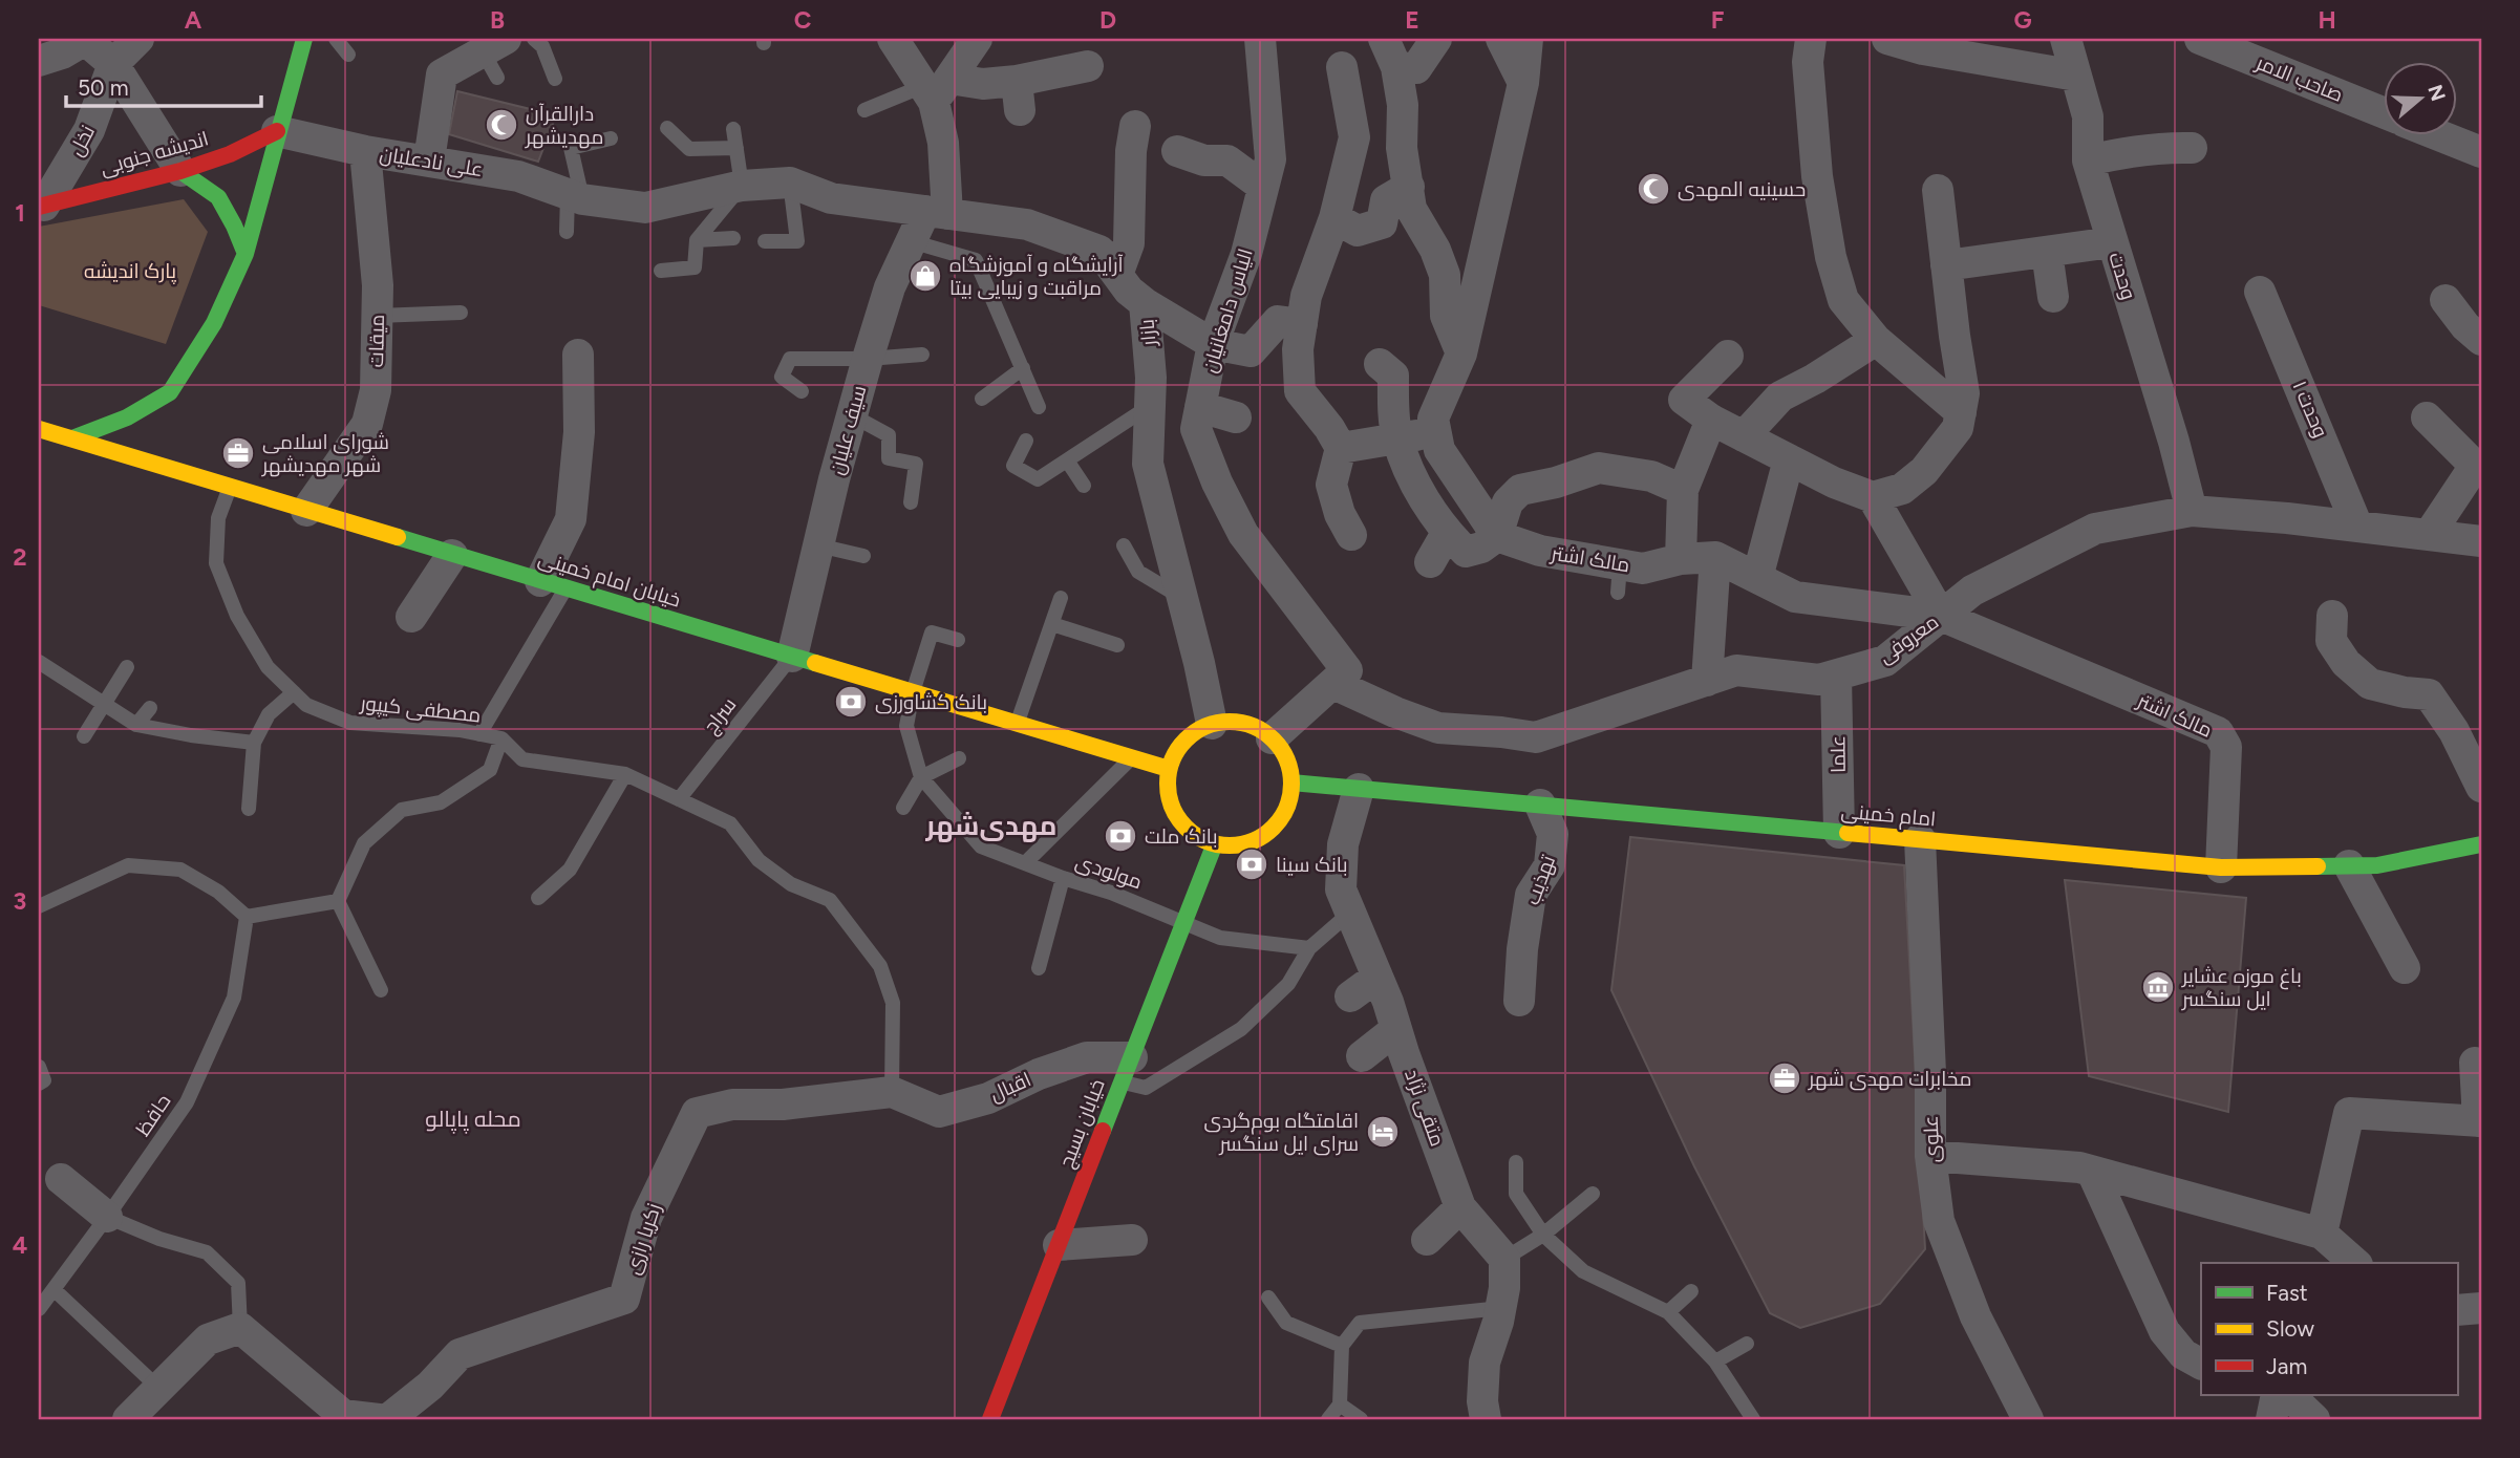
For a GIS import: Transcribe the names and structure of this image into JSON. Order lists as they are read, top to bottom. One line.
{"streets":{"street":["صاحب الامر","نخل","اندیشه جنوبی","علی نادعلیان","وحدت","الیاس دامغانیان","بازار","میقات","وحدت ۱","سیف علیان","مالک اشتر","خیابان امام خمینی","معروفی","علما","امام خمینی","تهذیب","اقبال","متقی نژاد","خیابان بسیج","علوی","زکریا رازی"],"lane":["مصطفی کیپور","سراج","مولودی","حافظ"]},"crossings":[["نخل","اندیشه جنوبی"],["اندیشه جنوبی","علی نادعلیان"],["علی نادعلیان","بازار"],["علی نادعلیان","میقات"],["وحدت","معروفی"],["الیاس دامغانیان","معروفی"],["بازار","سیف علیان"],["بازار","خیابان امام خمینی"],["بازار","امام خمینی"],["بازار","خیابان بسیج"],["میقات","خیابان امام خمینی"],["وحدت ۱","معروفی"],["سیف علیان","خیابان امام خمینی"],["سیف علیان","سراج"],["مالک اشتر","معروفی"],["مالک اشتر","امام خمینی"],["خیابان امام خمینی","مصطفی کیپور"],["خیابان امام خمینی","سراج"],["خیابان امام خمینی","امام خمینی"],["خیابان امام خمینی","مولودی"],["خیابان امام خمینی","خیابان بسیج"],["معروفی","علما"],["مصطفی کیپور","سراج"],["مصطفی کیپور","اقبال"],["مصطفی کیپور","زکریا رازی"],["علما","امام خمینی"],["امام خمینی","تهذیب"],["امام خمینی","متقی نژاد"],["امام خمینی","خیابان بسیج"],["امام خمینی","علوی"],["مولودی","خیابان بسیج"],["اقبال","خیابان بسیج"],["اقبال","زکریا رازی"]],"districts":["مهدی‌شهر","محله پاپالو"],"parks":["پارک اندیشه"],"places":{"mosque":["دارالقرآن مهدیشهر","حسینیه المهدی"],"shop":["آرایشگاه و آموزشگاه مراقبت و زیبایی بیتا"],"office":["شورای اسلامی شهر مهدیشهر","مخابرات مهدی شهر"],"bank":["بانک کشاورزی","بانک ملت","بانک سینا"],"museum":["باغ موزه عشایر ایل سنگسر"],"hotel":["اقامتگاه بوم‌گردی سرای ایل سنگسر"]},"legend":["Fast","Slow","Jam"],"scale_bar":"50 m","north":"right","grid":{"columns":["A","B","C","D","E","F","G","H"],"rows":["1","2","3","4"]}}
